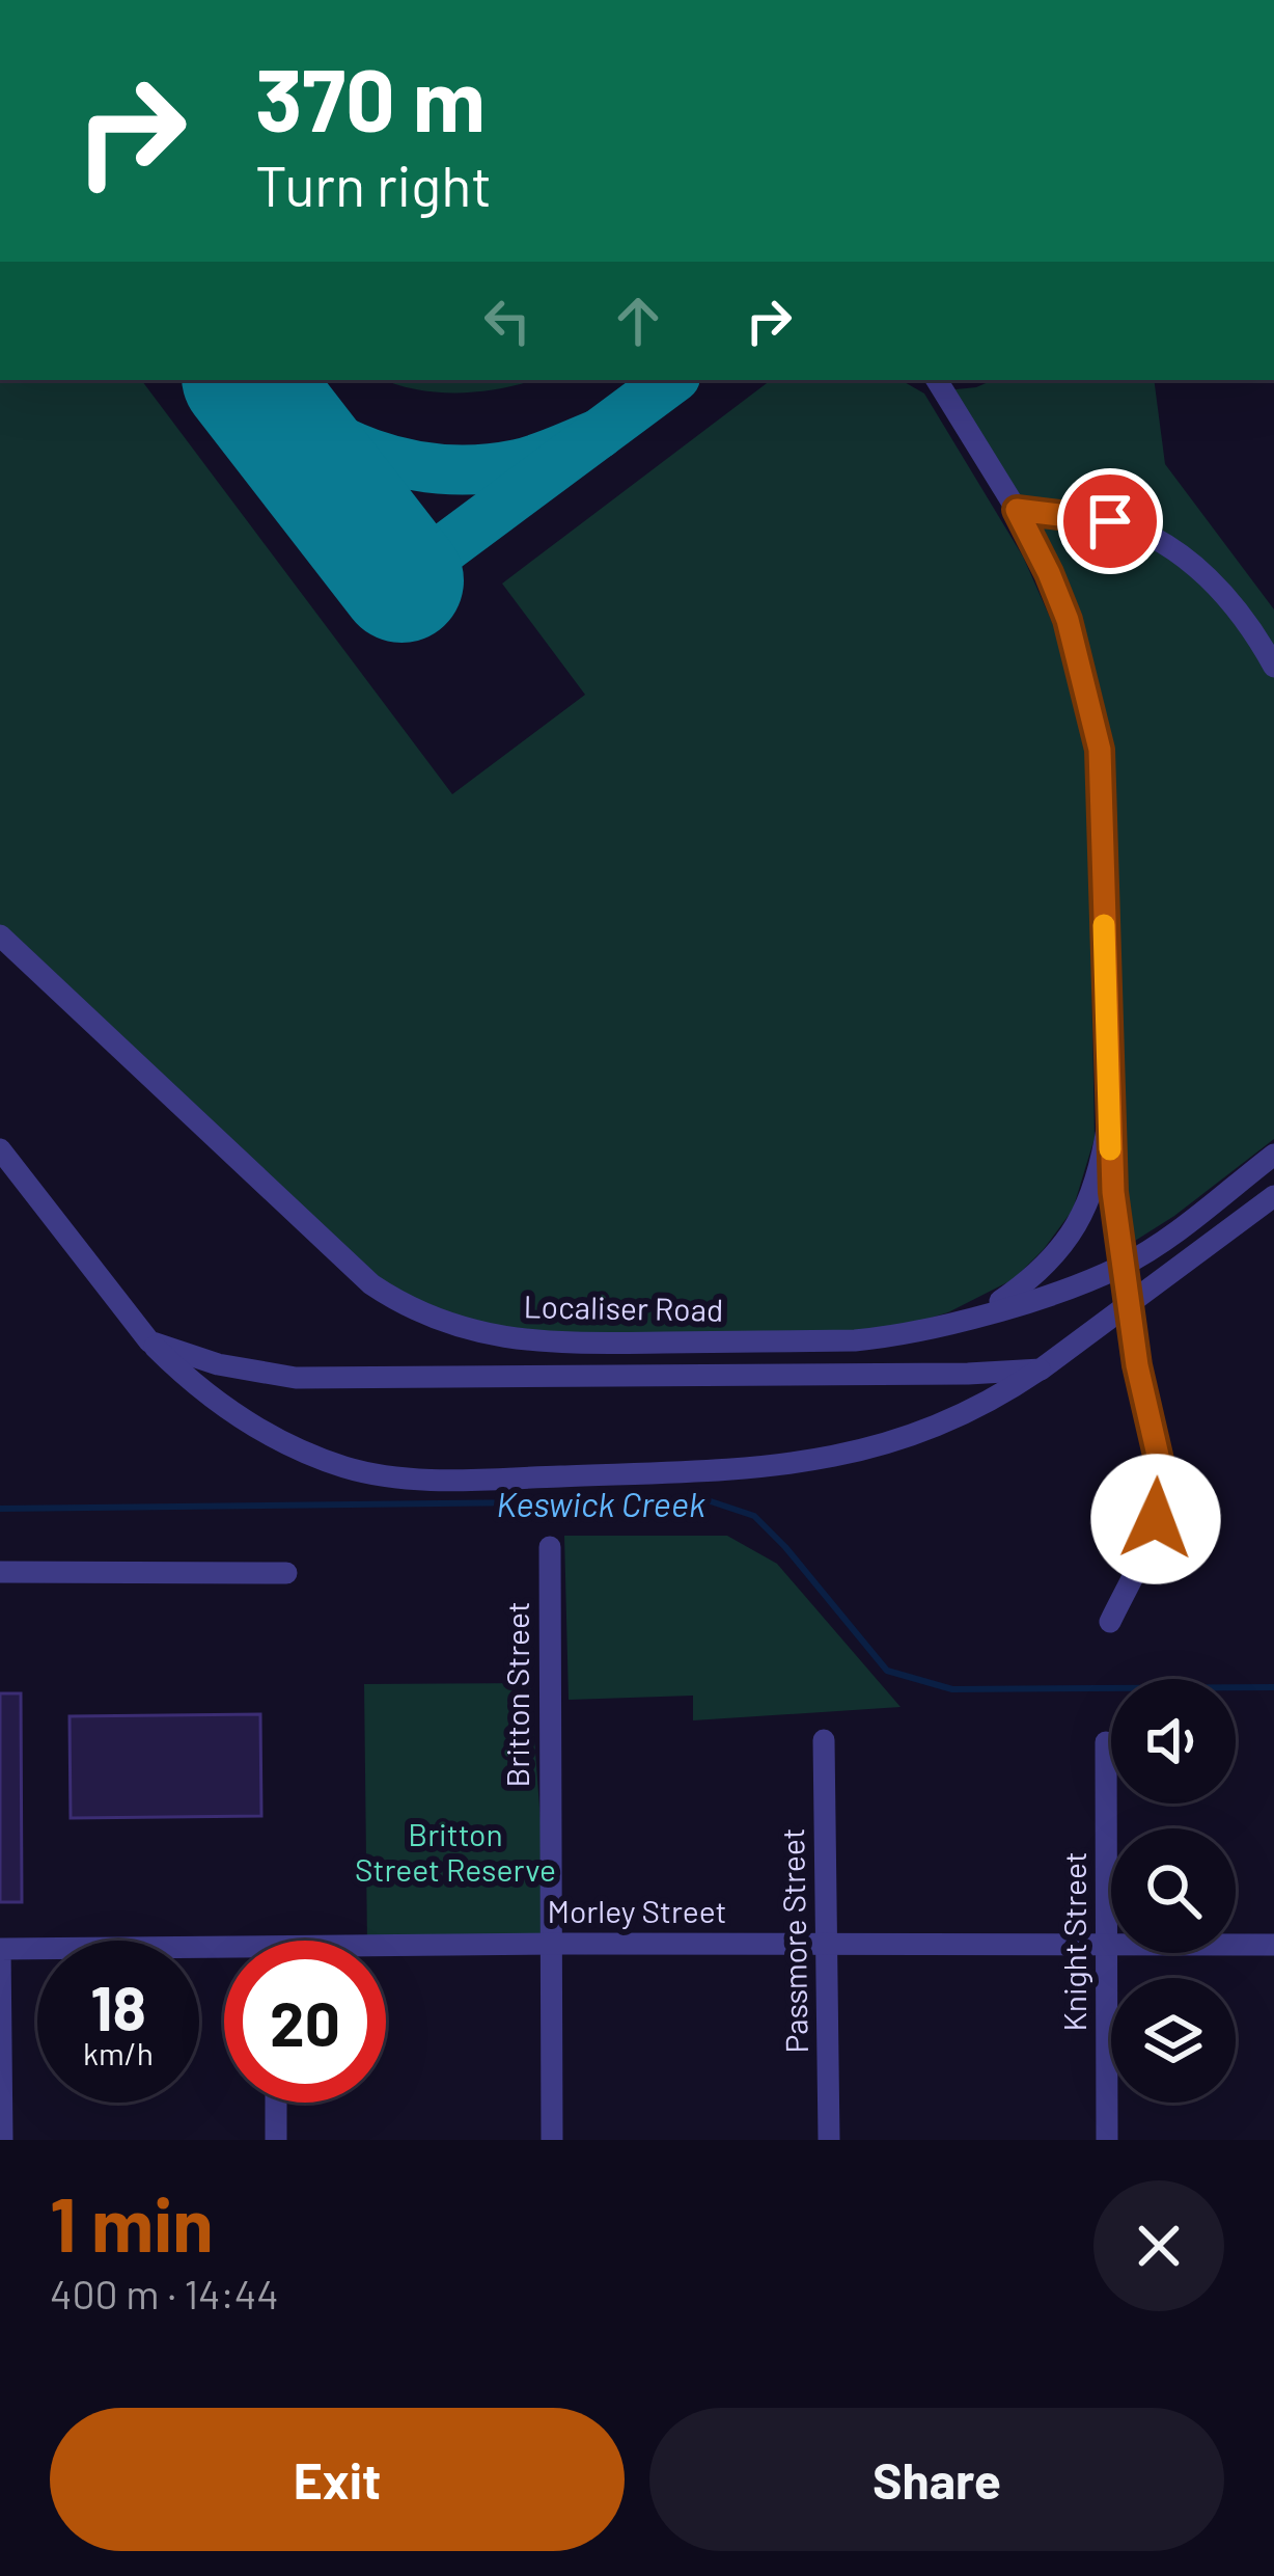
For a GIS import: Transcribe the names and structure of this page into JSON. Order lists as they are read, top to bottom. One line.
{"streets":{"street":["Localiser Road","Britton Street","Morley Street","Passmore Street","Knight Street"]},"crossings":[["Britton Street","Morley Street"],["Morley Street","Passmore Street"],["Morley Street","Knight Street"]],"water":["Keswick Creek"],"parks":["Britton Street Reserve"],"page":{"turn":["370 m","Turn right"],"speed":"18 km/h","limit":"20","heading":["1 min","400 m · 14:44"],"buttons":["Exit","Share"]}}
